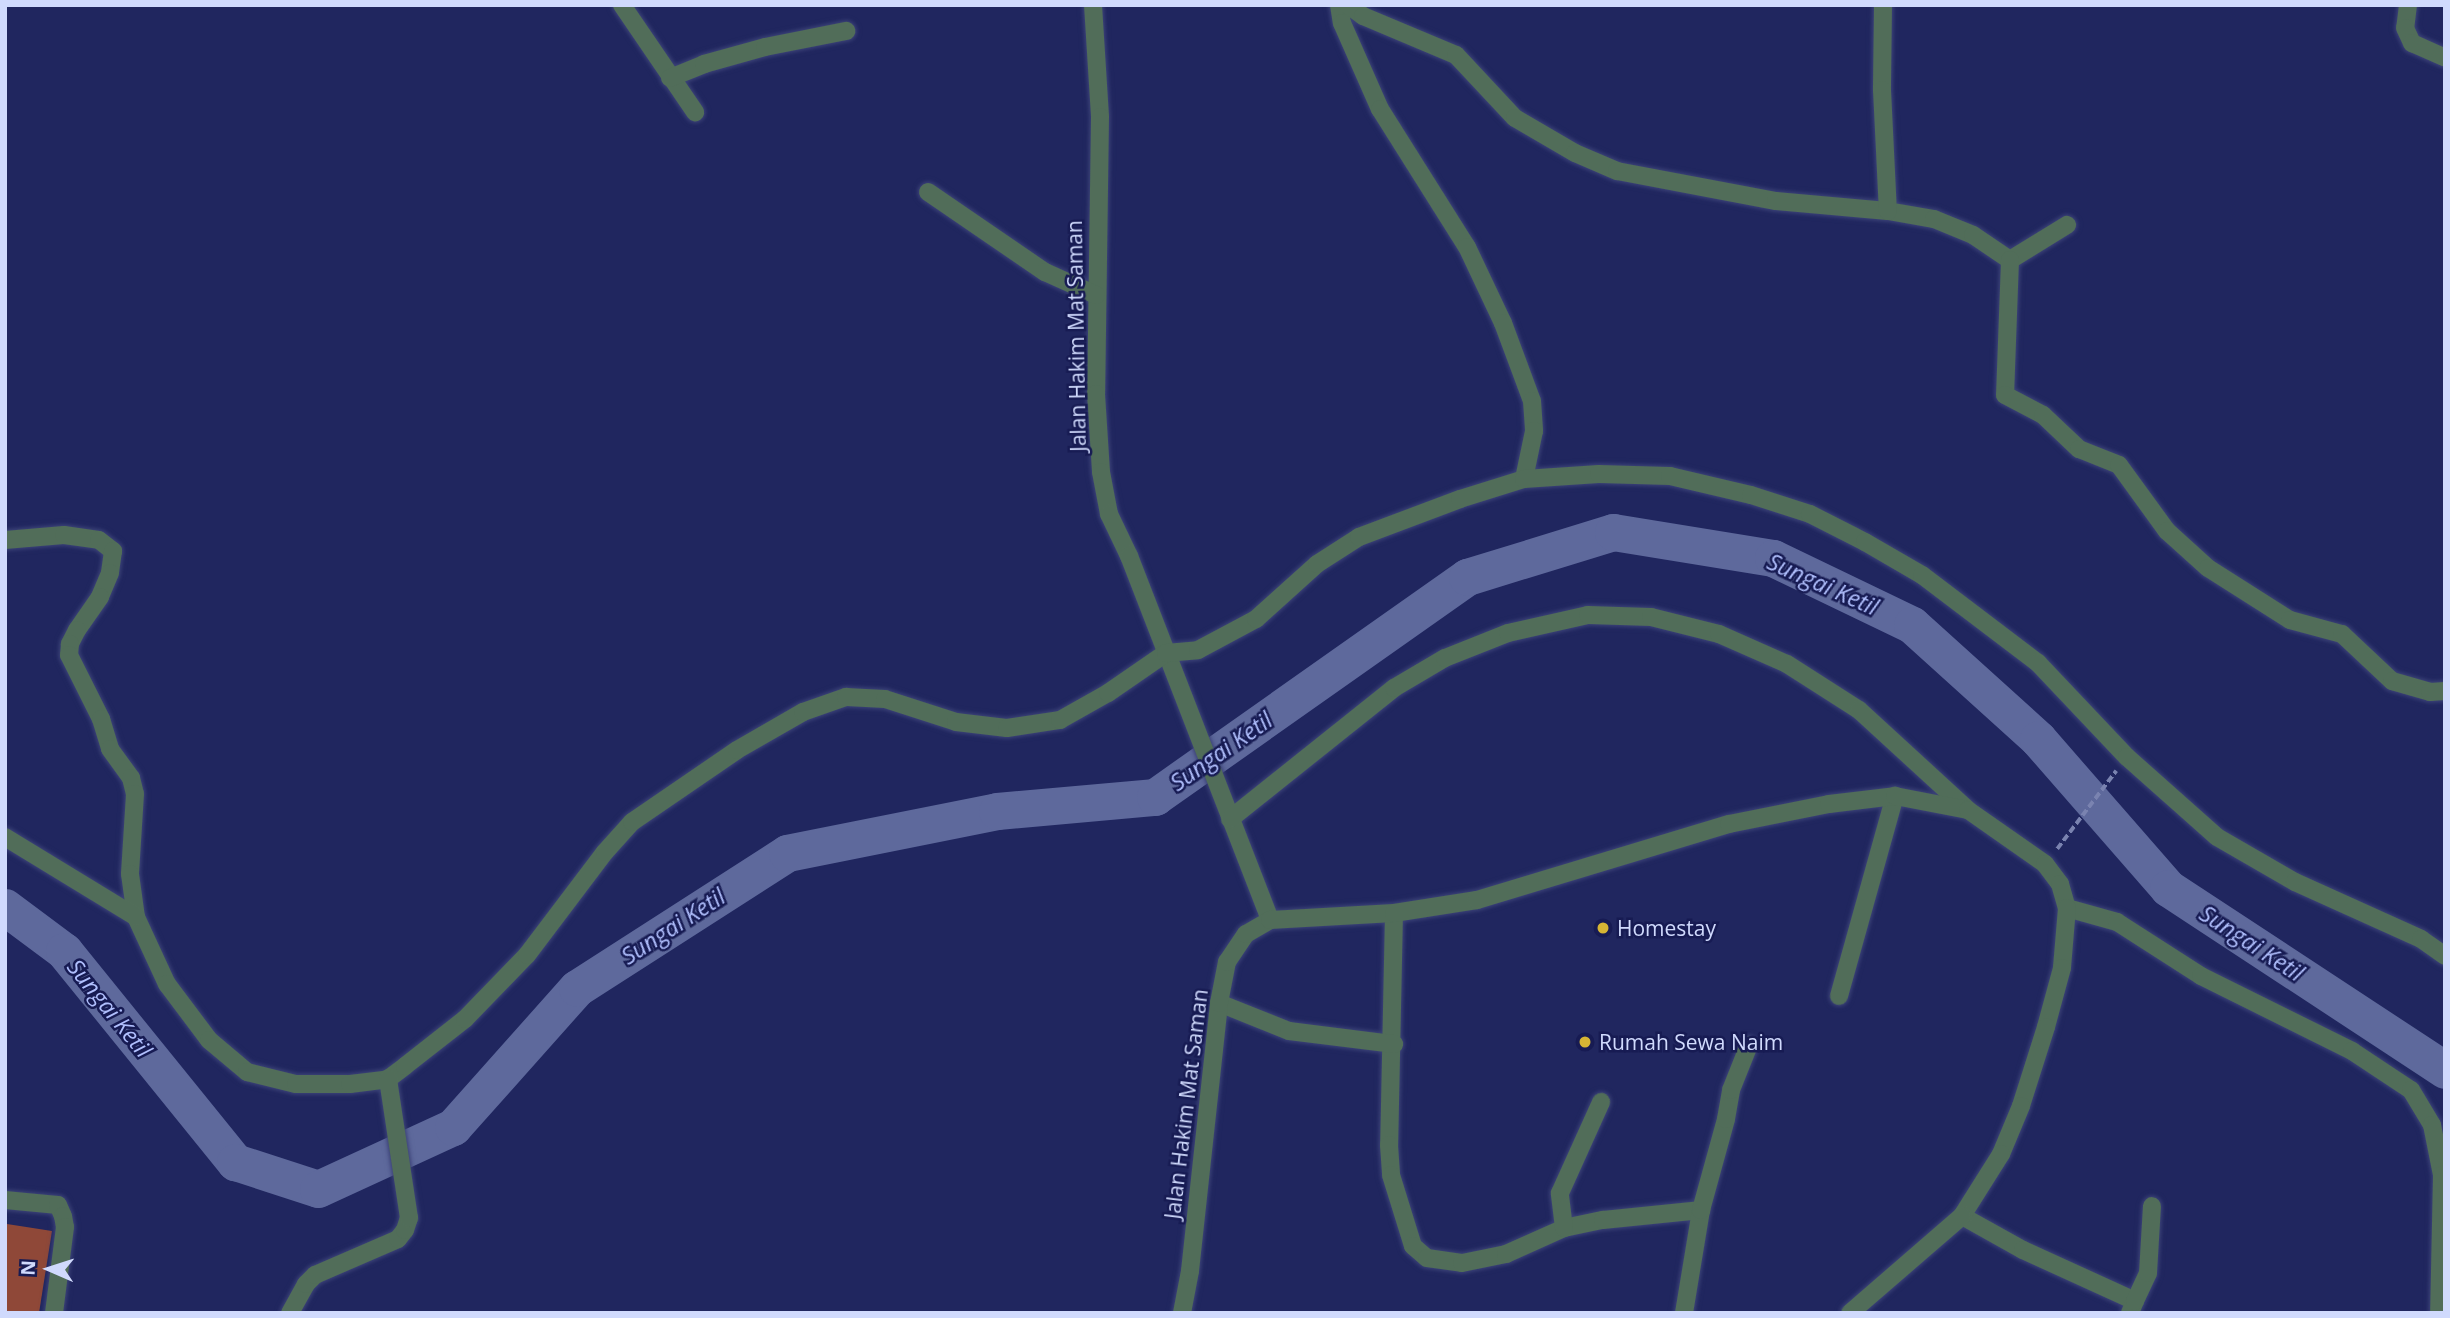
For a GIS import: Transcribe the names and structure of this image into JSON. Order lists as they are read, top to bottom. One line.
{"streets":{"street":["Jalan Hakim Mat Saman"]},"water":["Sungai Ketil"],"places":["Homestay","Rumah Sewa Naim"],"north":"left"}
